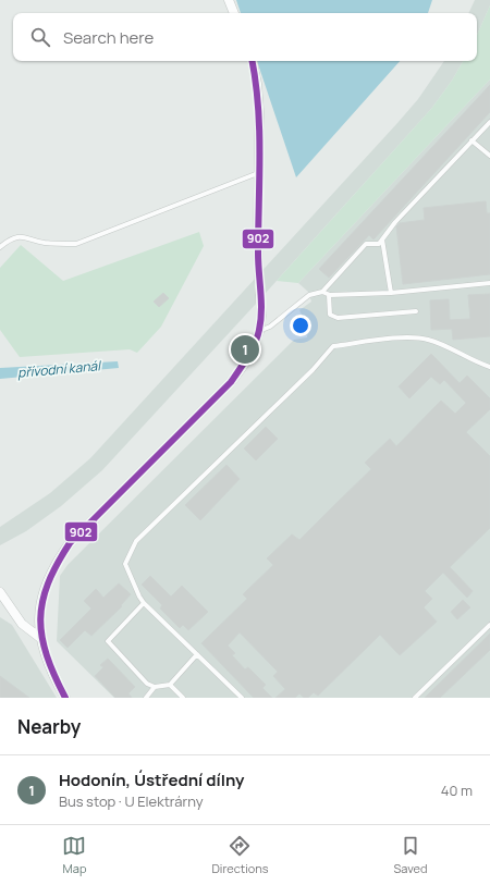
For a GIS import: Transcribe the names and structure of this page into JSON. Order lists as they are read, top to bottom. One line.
{"water":["přívodní kanál"],"lines":["transit line 902"],"page":{"search":"Search here","pins":"1","heading":"Nearby","list":[{"mark":"1","name":"Hodonín, Ústřední dílny","note":"Bus stop · U Elektrárny","value":"40 m"}],"nav":["Map","Directions","Saved"]}}
